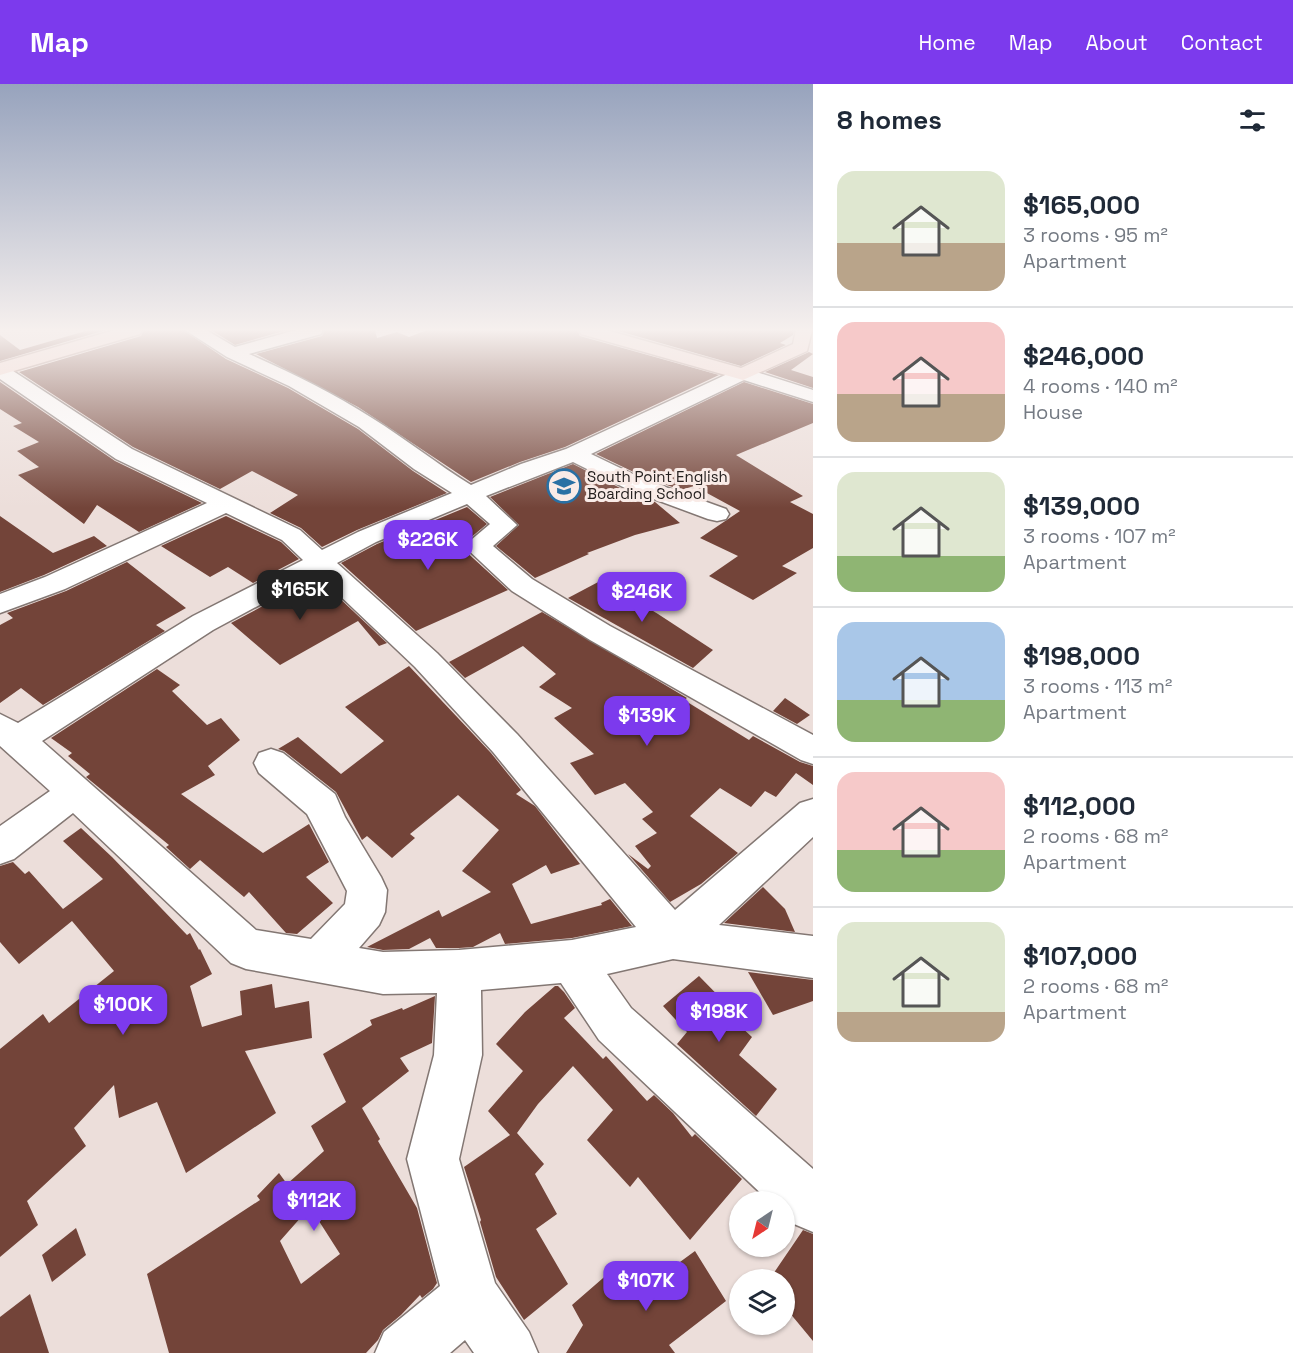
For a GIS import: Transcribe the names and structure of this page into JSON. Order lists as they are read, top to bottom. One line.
{"places":{"school or university":["South Point English Boarding School"]},"north":"bottom left","page":{"header":"Map","nav":["Home","Map","About","Contact"],"heading":"8 homes","list":[{"name":"$165,000","note":"3 rooms · 95 m² · Apartment"},{"name":"$246,000","note":"4 rooms · 140 m² · House"},{"name":"$139,000","note":"3 rooms · 107 m² · Apartment"},{"name":"$198,000","note":"3 rooms · 113 m² · Apartment"},{"name":"$112,000","note":"2 rooms · 68 m² · Apartment"},{"name":"$107,000","note":"2 rooms · 68 m² · Apartment"}],"price":["$226K","$165K","$246K","$139K","$100K","$198K","$112K","$107K"]}}
